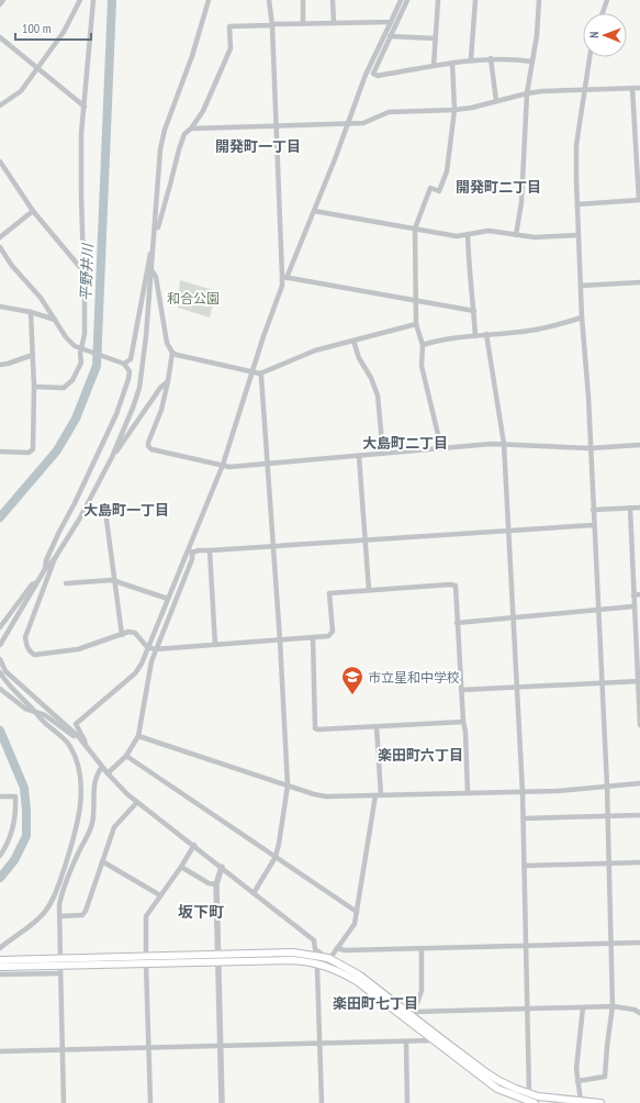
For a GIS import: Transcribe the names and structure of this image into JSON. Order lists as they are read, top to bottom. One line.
{"districts":["開発町一丁目","開発町二丁目","大島町二丁目","大島町一丁目","楽田町六丁目","坂下町","楽田町七丁目"],"water":["平野井川"],"parks":["和合公園"],"places":{"school or university":["市立星和中学校"]},"scale_bar":"100 m","north":"left"}
